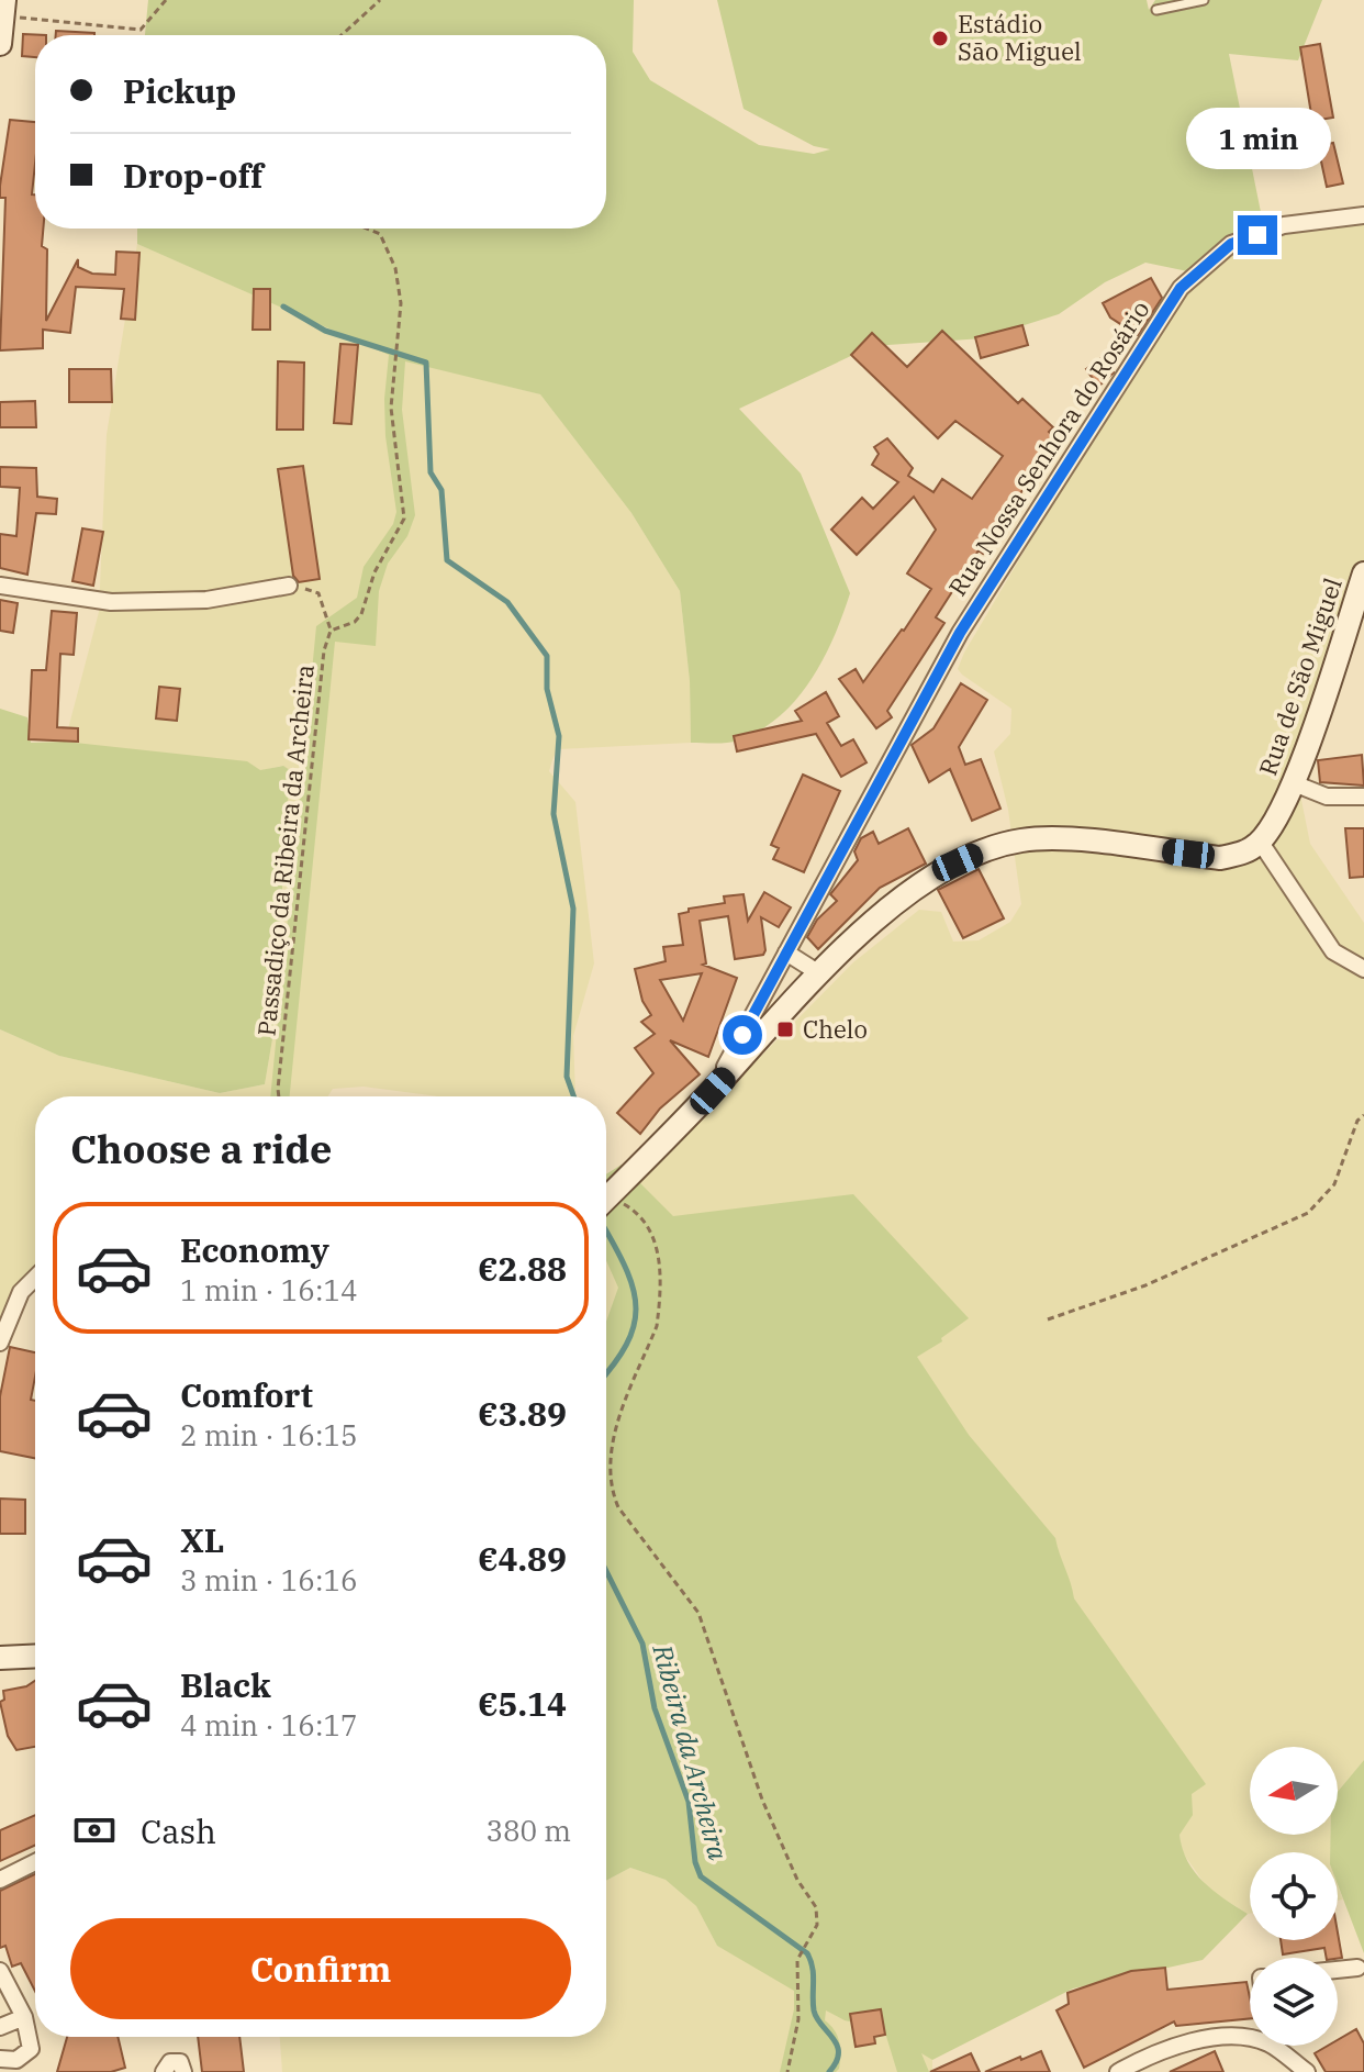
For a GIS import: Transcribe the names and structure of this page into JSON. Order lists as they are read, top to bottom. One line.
{"streets":{"street":["Rua Nossa Senhora do Rosário","Rua de São Miguel"],"path":["Passadiço da Ribeira da Archeira"]},"water":["Ribeira da Archeira"],"places":{"other":["Estádio São Miguel"],"transit":["Chelo"]},"north":"left","page":{"banner":["Pickup","Drop-off"],"bubble":"1 min","heading":"Choose a ride","list":[{"name":"Economy","note":"1 min · 16:14","value":"€2.88"},{"name":"Comfort","note":"2 min · 16:15","value":"€3.89"},{"name":"XL","note":"3 min · 16:16","value":"€4.89"},{"name":"Black","note":"4 min · 16:17","value":"€5.14"}],"pay":["Cash","380 m"],"buttons":"Confirm"}}
